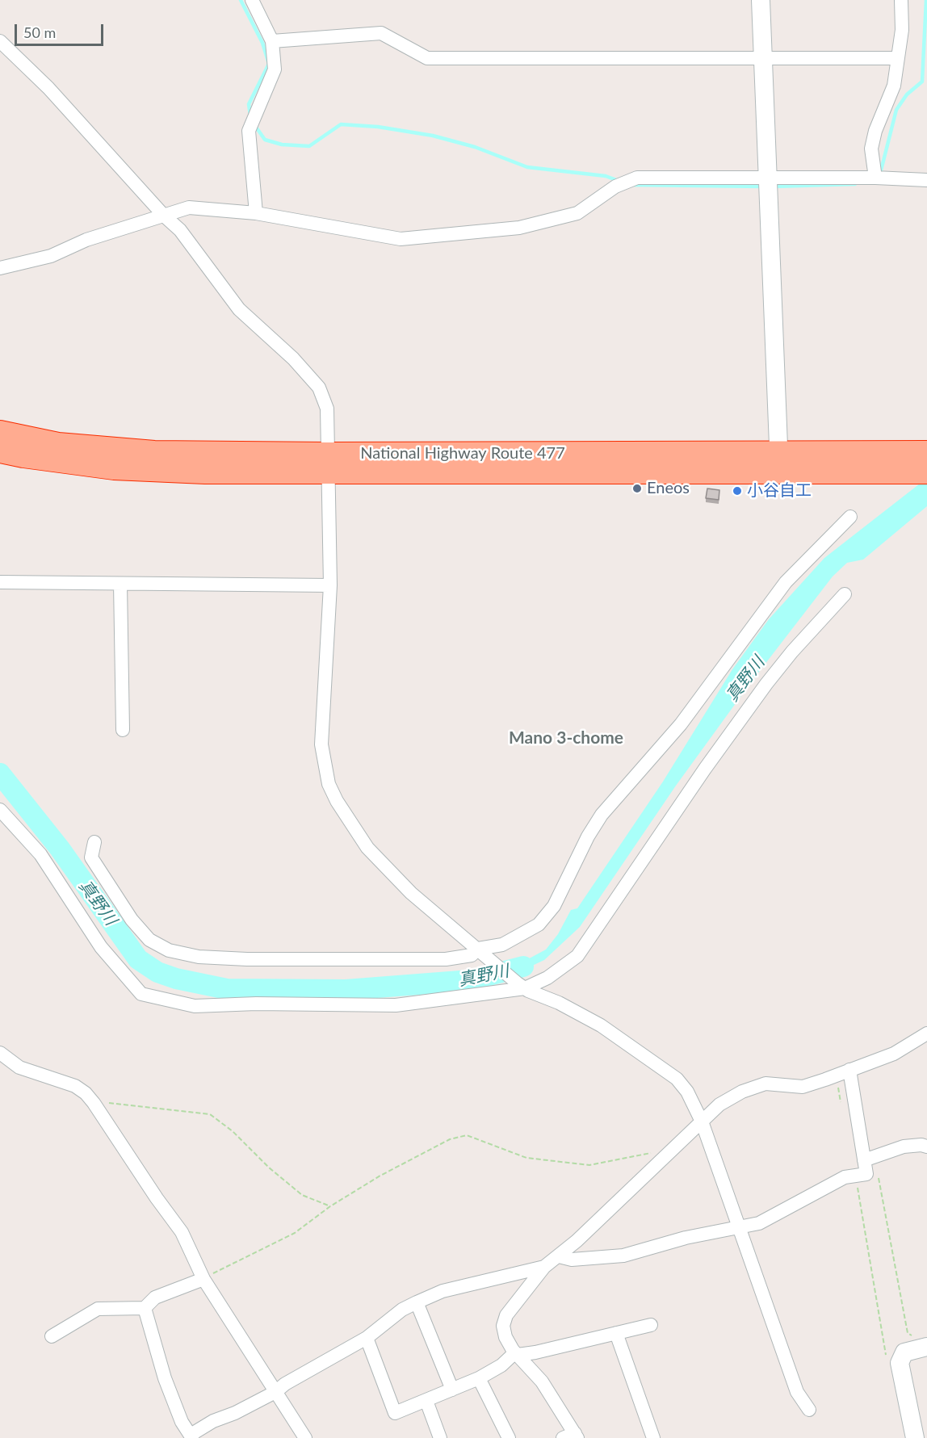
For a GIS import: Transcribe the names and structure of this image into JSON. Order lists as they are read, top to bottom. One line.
{"streets":{"highway":["National Highway Route 477"]},"districts":["Mano 3-chome"],"water":["真野川"],"places":["Eneos","小谷自工"],"scale_bar":"50 m"}
